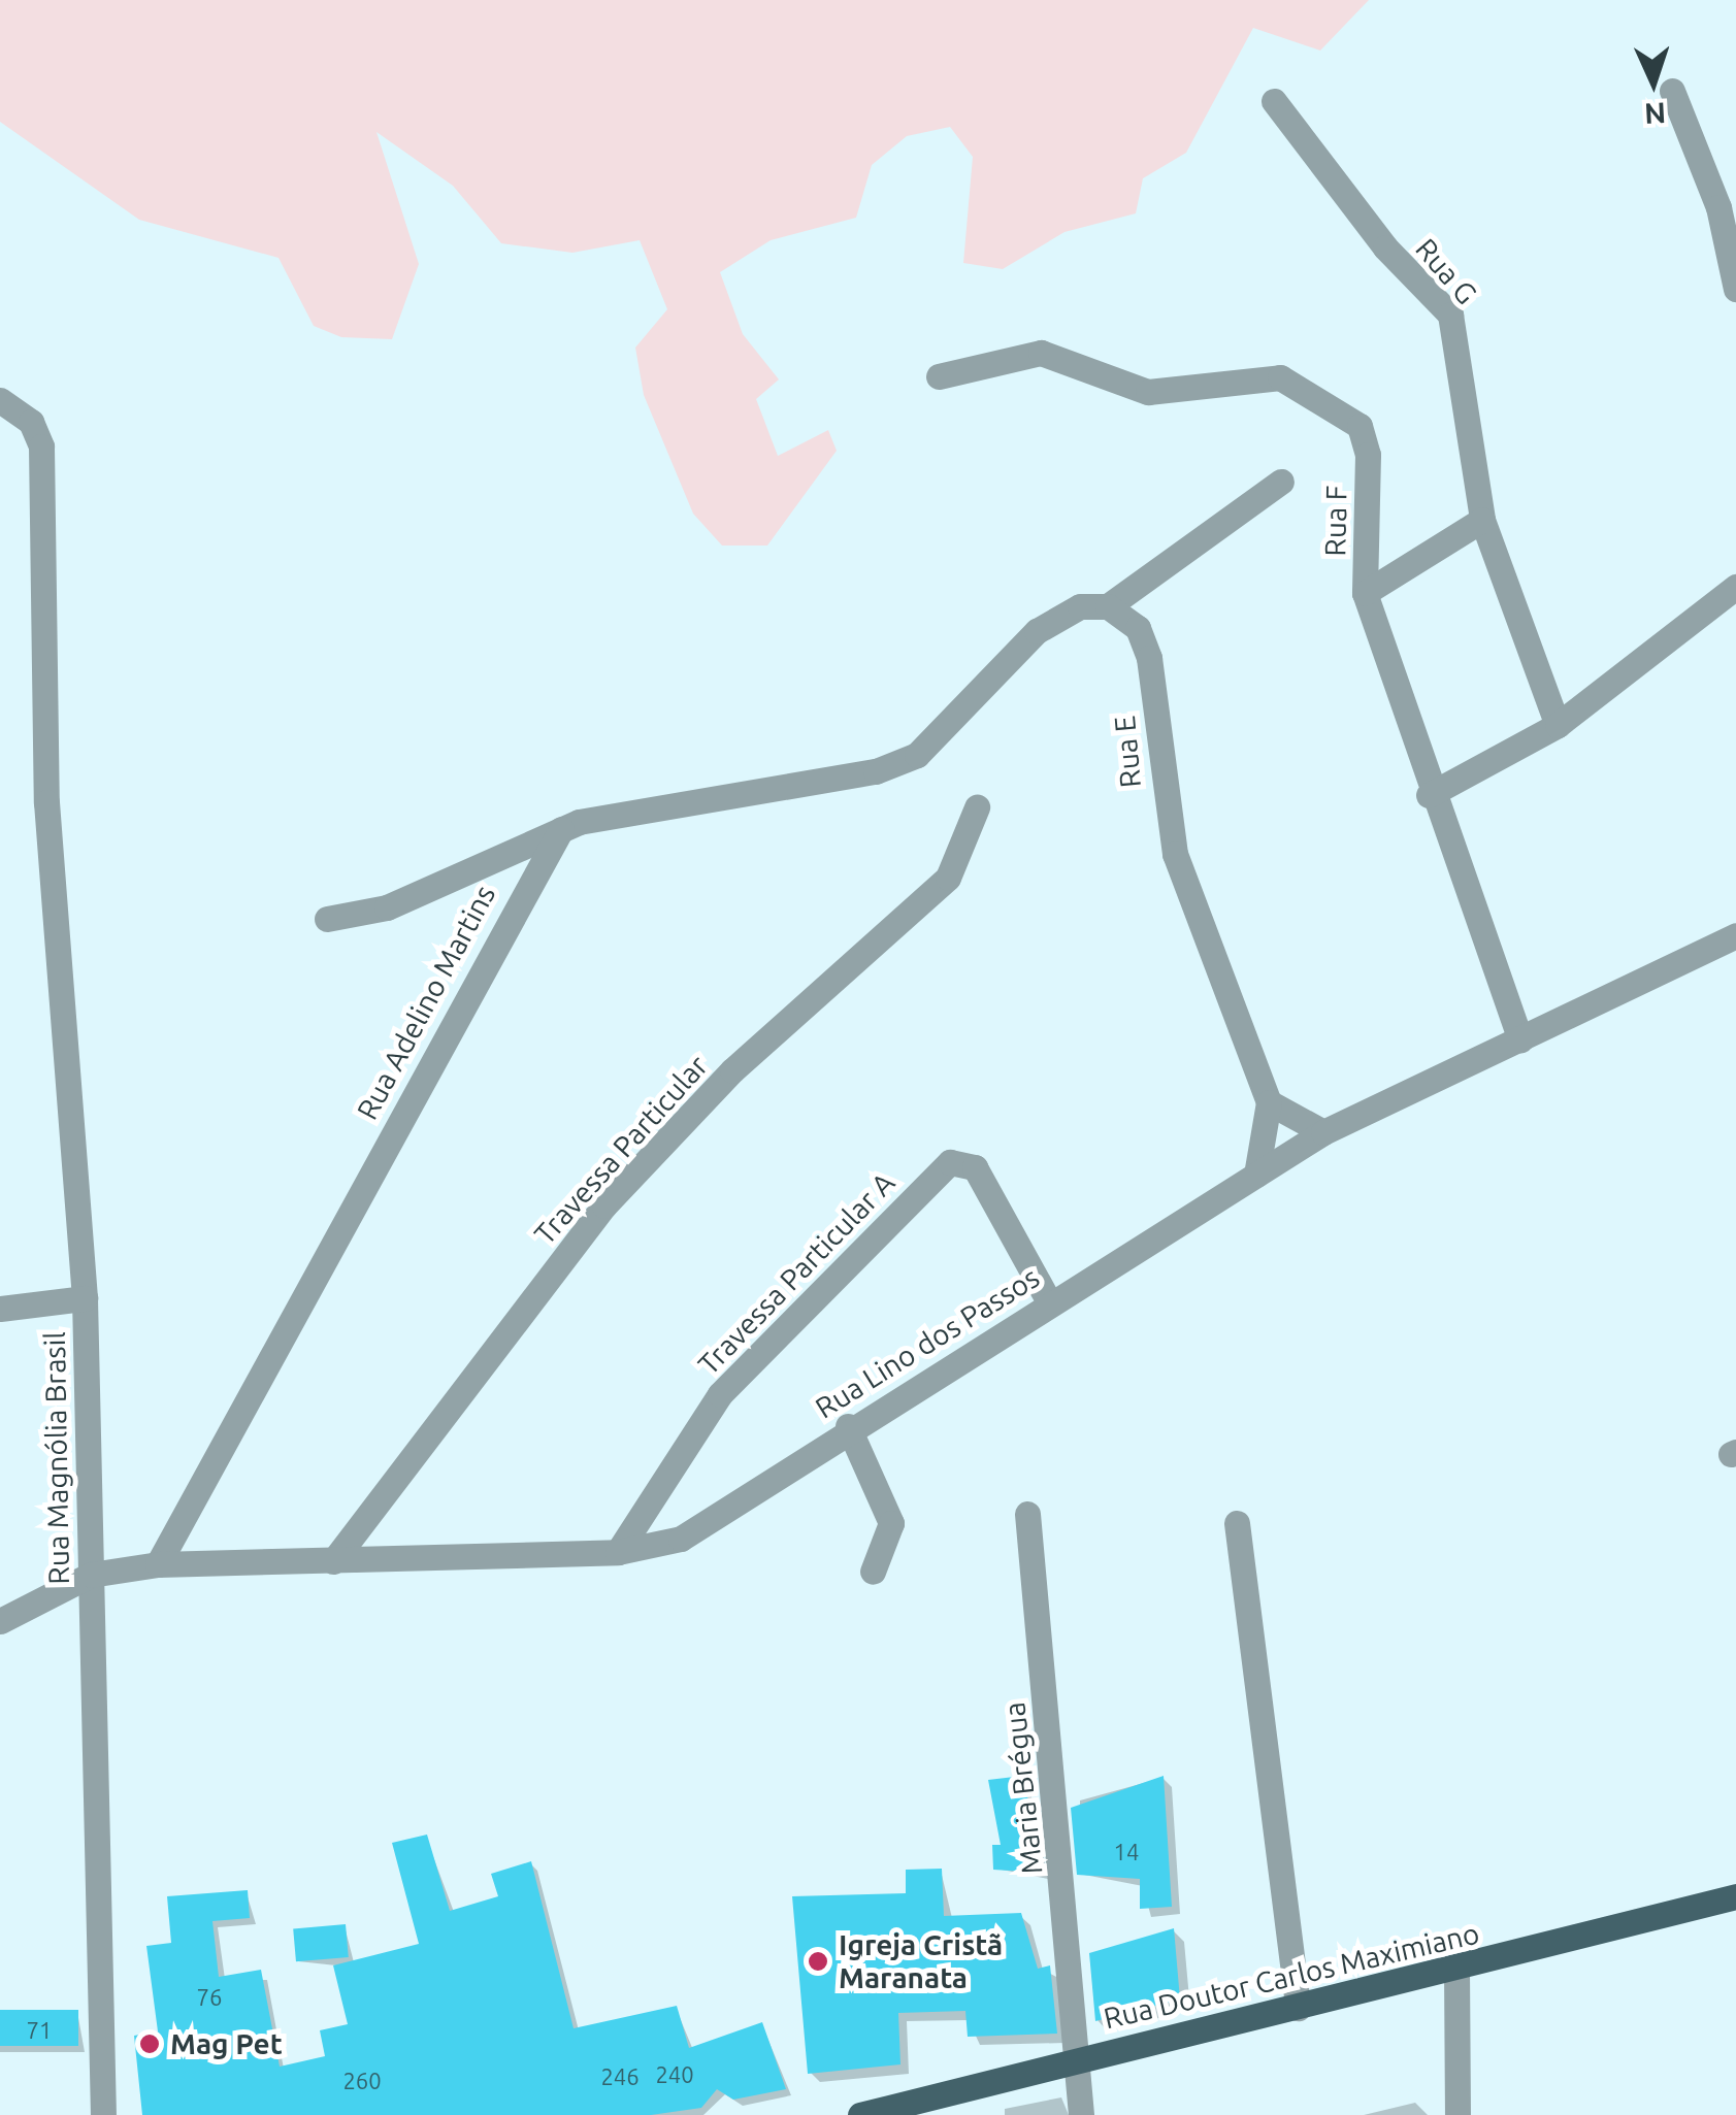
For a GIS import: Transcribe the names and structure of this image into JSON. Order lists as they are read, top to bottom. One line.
{"streets":{"main road":["Rua Doutor Carlos Maximiano"],"street":["Rua G","Rua F","Rua E","Rua Adelino Martins","Travessa Particular","Travessa Particular A","Rua Lino dos Passos","Rua Magnólia Brasil","Maria Brégua"]},"crossings":[["Rua F","Rua Lino dos Passos"],["Rua Adelino Martins","Rua Lino dos Passos"],["Travessa Particular","Rua Lino dos Passos"],["Travessa Particular A","Rua Lino dos Passos"],["Rua Lino dos Passos","Rua Magnólia Brasil"],["Maria Brégua","Rua Doutor Carlos Maximiano"]],"places":["Igreja Cristã Maranata","Mag Pet"],"house_numbers":["14","76","71","240","246","260"],"north":"bottom"}
